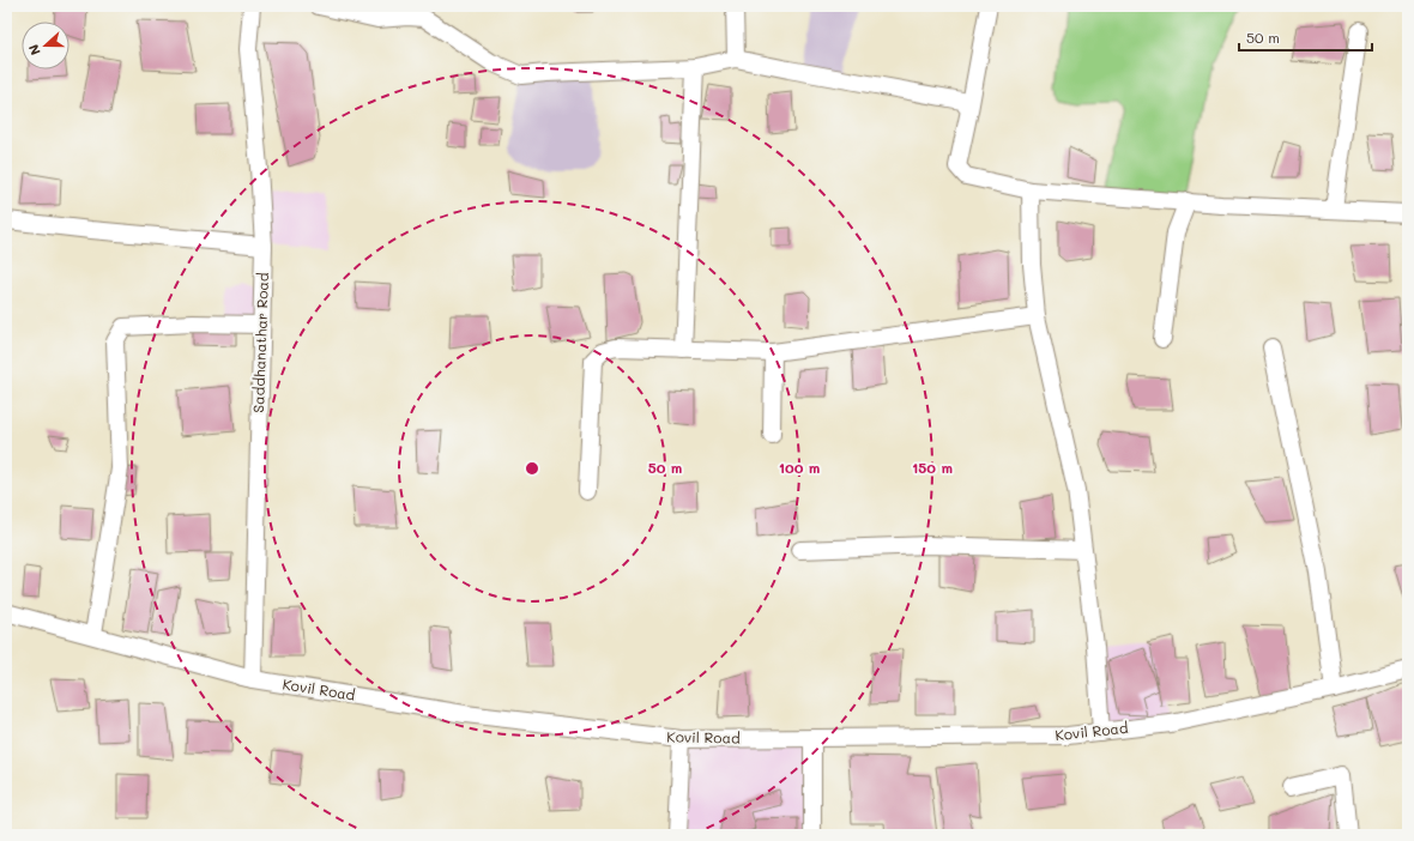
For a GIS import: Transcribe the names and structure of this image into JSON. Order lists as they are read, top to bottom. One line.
{"streets":{"street":["Saddhanathar Road","Kovil Road"]},"crossings":[["Saddhanathar Road","Kovil Road"]],"scale_bar":"50 m","north":"left","rings":["50 m","100 m","150 m"]}
